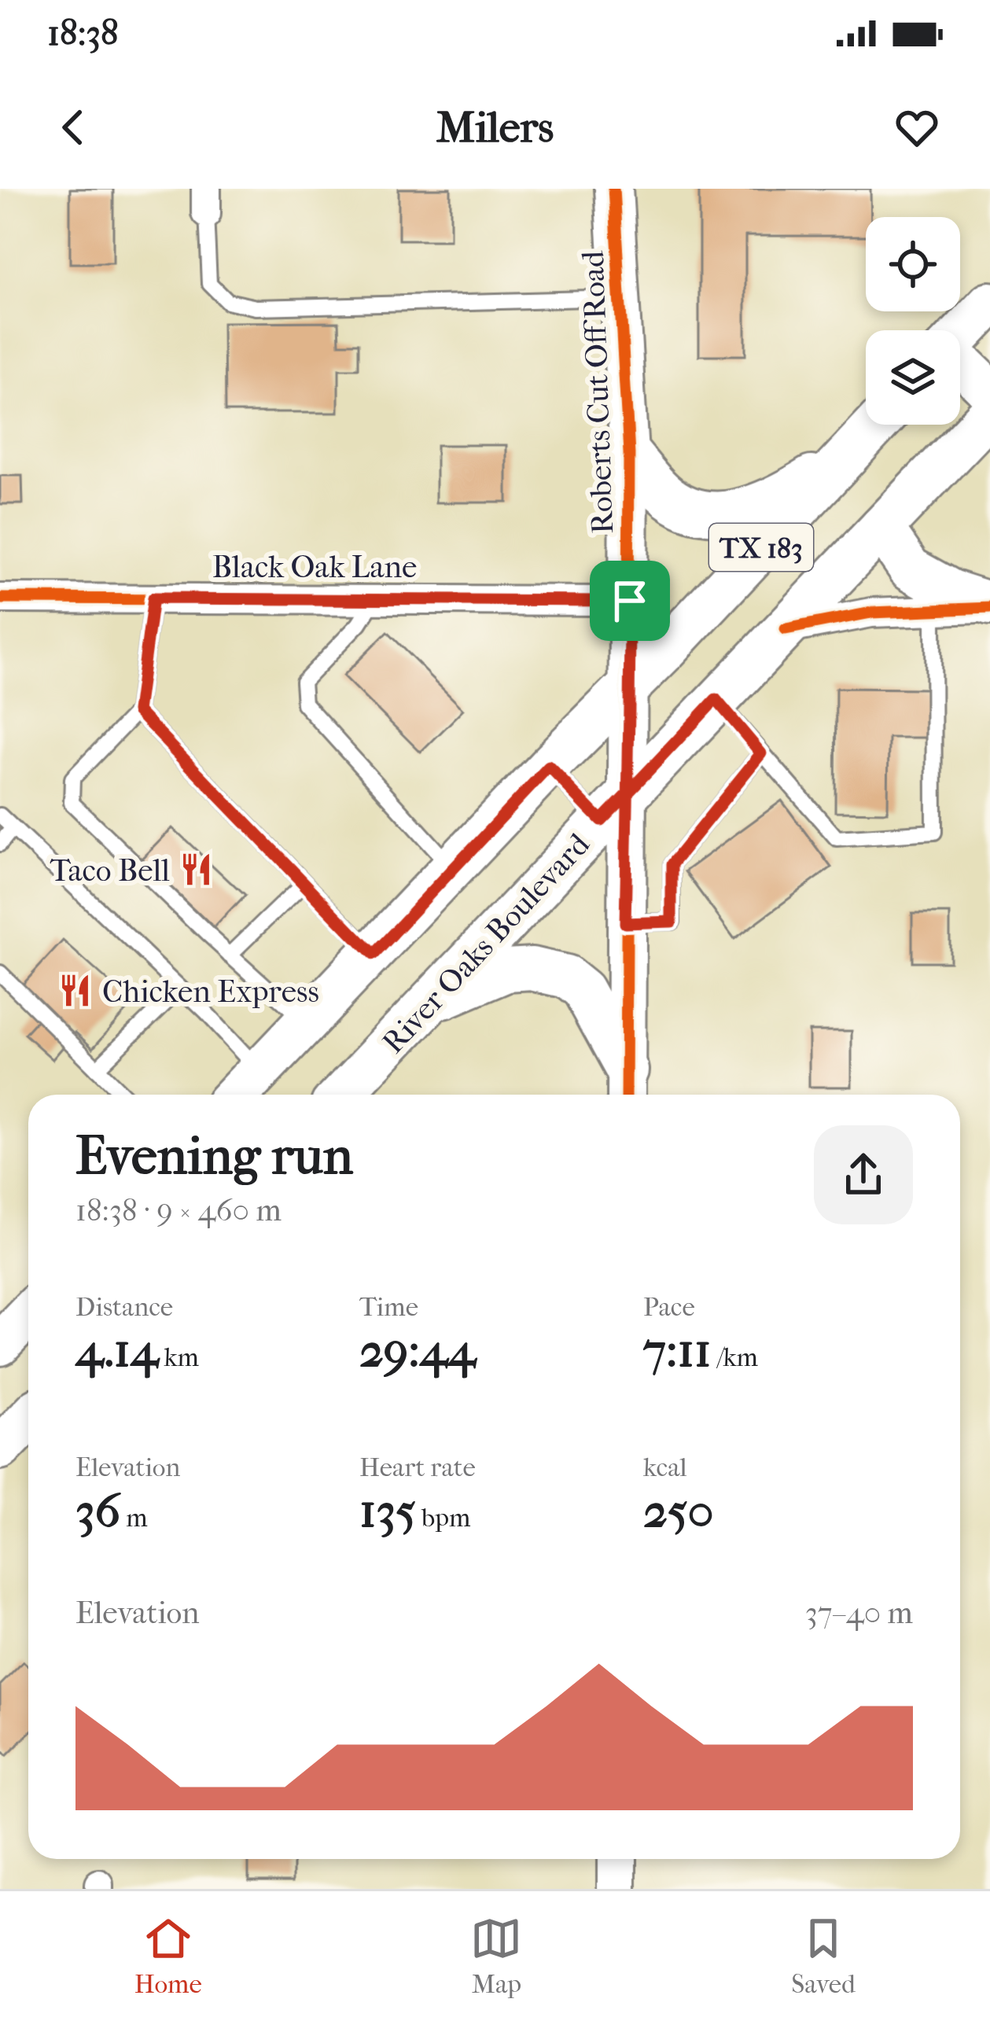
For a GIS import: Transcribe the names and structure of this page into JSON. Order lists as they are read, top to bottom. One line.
{"streets":{"main road":["TX 183","River Oaks Boulevard"],"street":["Roberts Cut Off Road","Black Oak Lane"]},"crossings":[["Roberts Cut Off Road","TX 183"],["Roberts Cut Off Road","Black Oak Lane"],["Roberts Cut Off Road","River Oaks Boulevard"]],"places":{"restaurant":["Taco Bell","Chicken Express"]},"page":{"status":"18:38","header":"Milers","heading":["Evening run","18:38 · 9 × 460 m"],"stats":[["Distance","4.14 km"],["Time","29:44"],["Pace","7:11 /km"],["Elevation","36 m"],["Heart rate","135 bpm"],["kcal","250"]],"chart":["Elevation","37–40 m"],"tabs":["Home","Map","Saved"]}}
